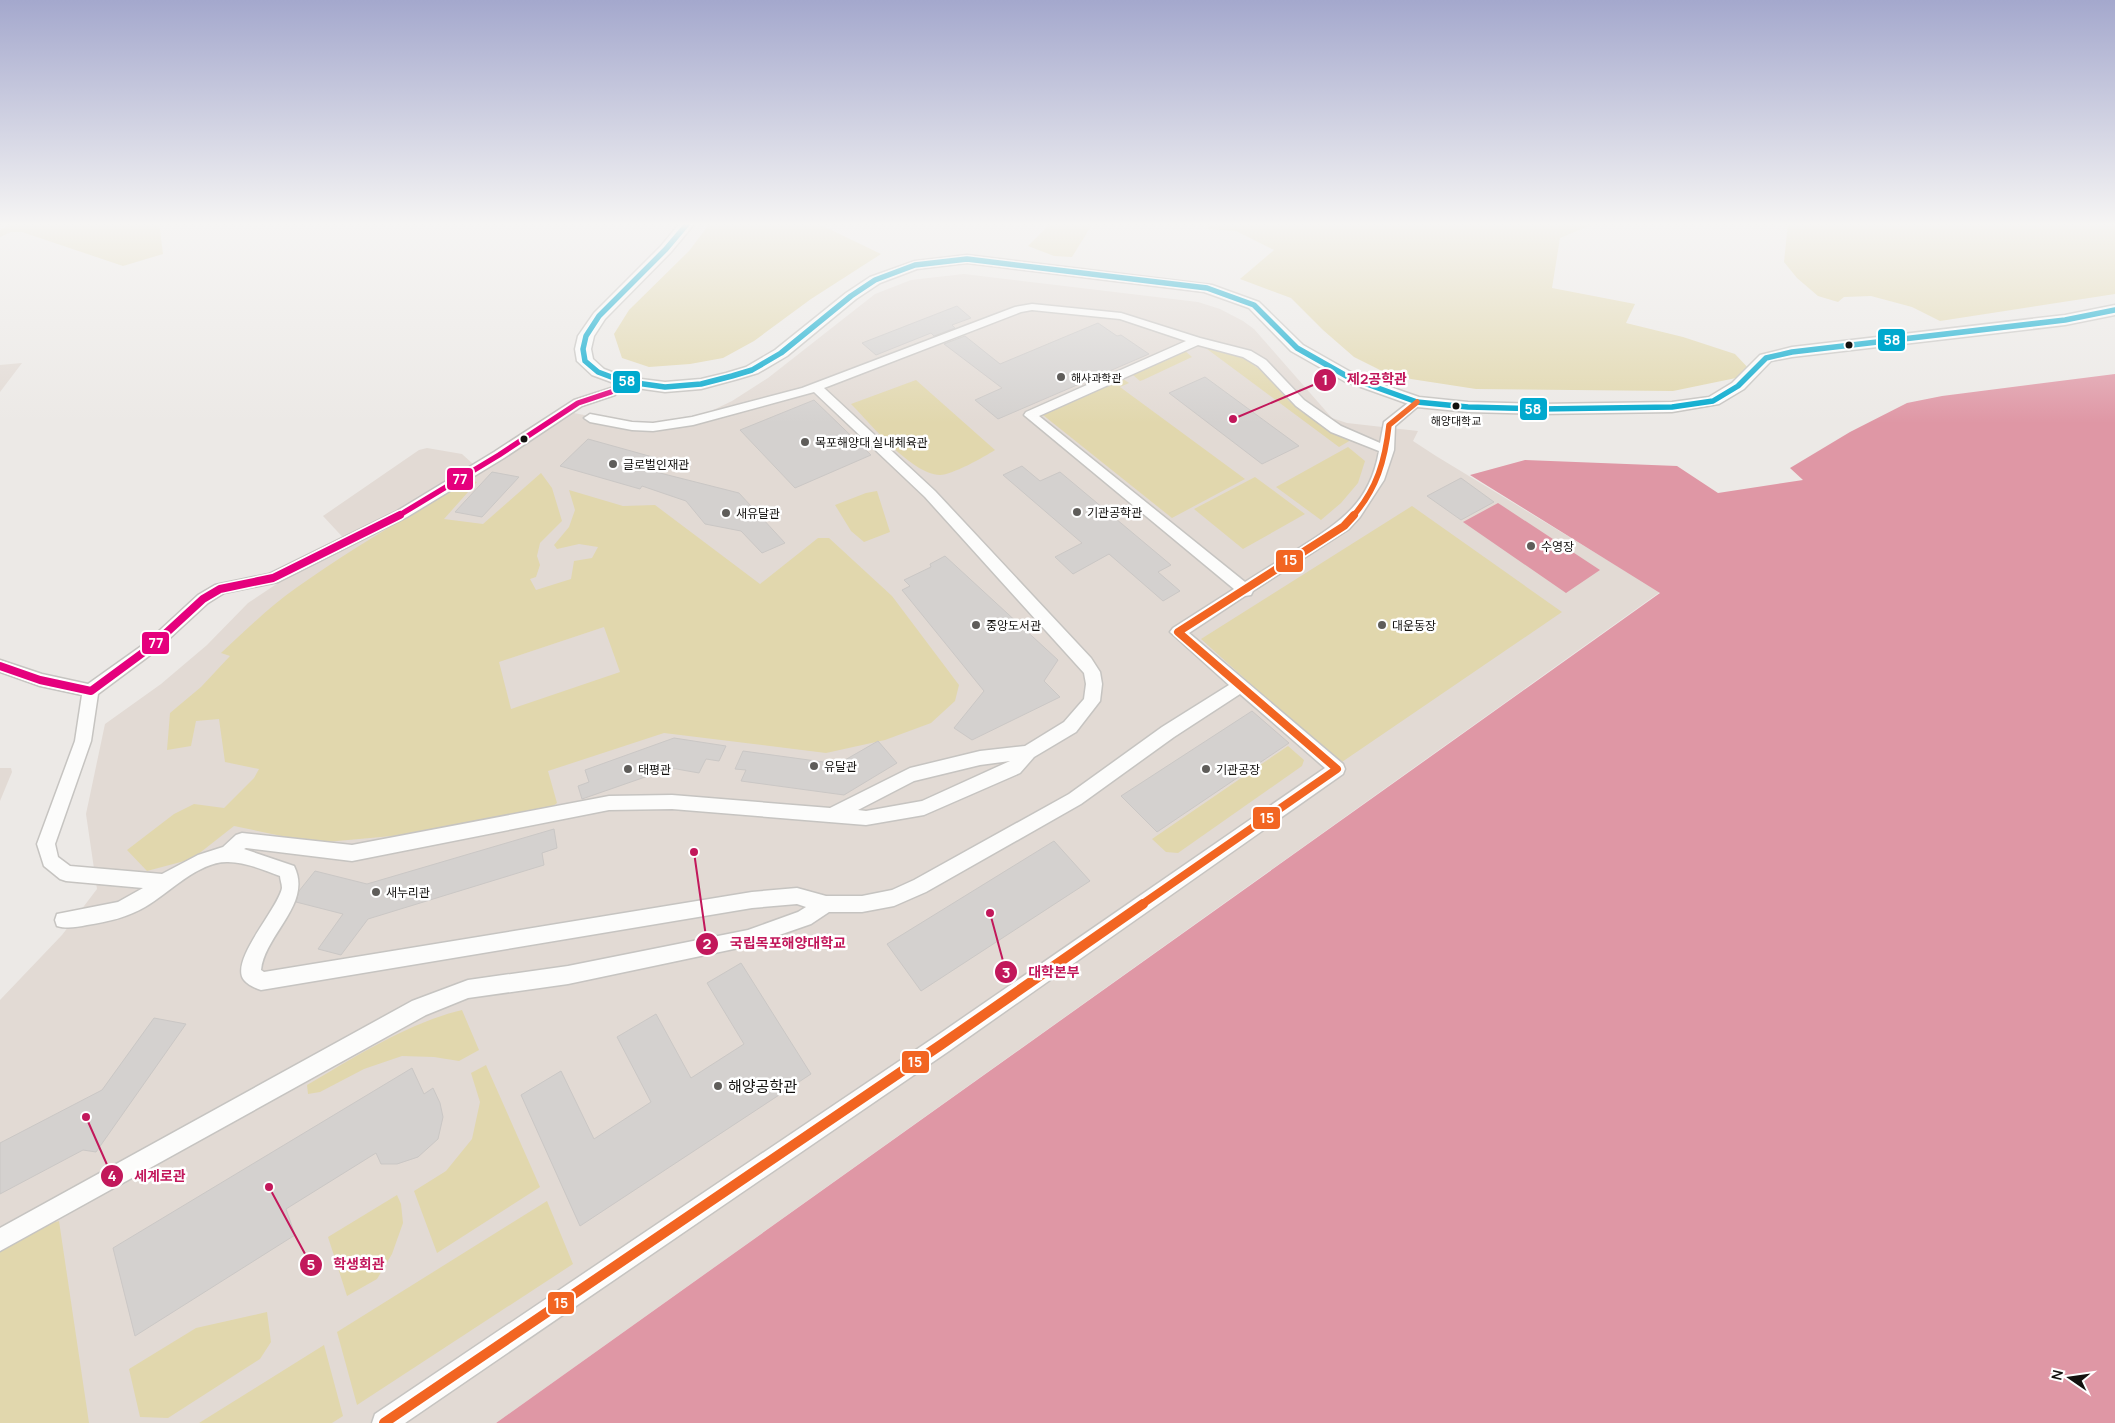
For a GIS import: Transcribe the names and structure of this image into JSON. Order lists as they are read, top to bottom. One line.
{"places":["해사과학관","해양대학교","제2공학관","목포해양대 실내체육관","글로벌인재관","기관공학관","새유달관","수영장","중앙도서관","대운동장","유달관","태평관","기관공장","국립목포해양대학교","새누리관","대학본부","해양공학관","세계로관","학생회관"],"lines":["transit line 58","transit line 77","transit line 15"],"north":"left"}
